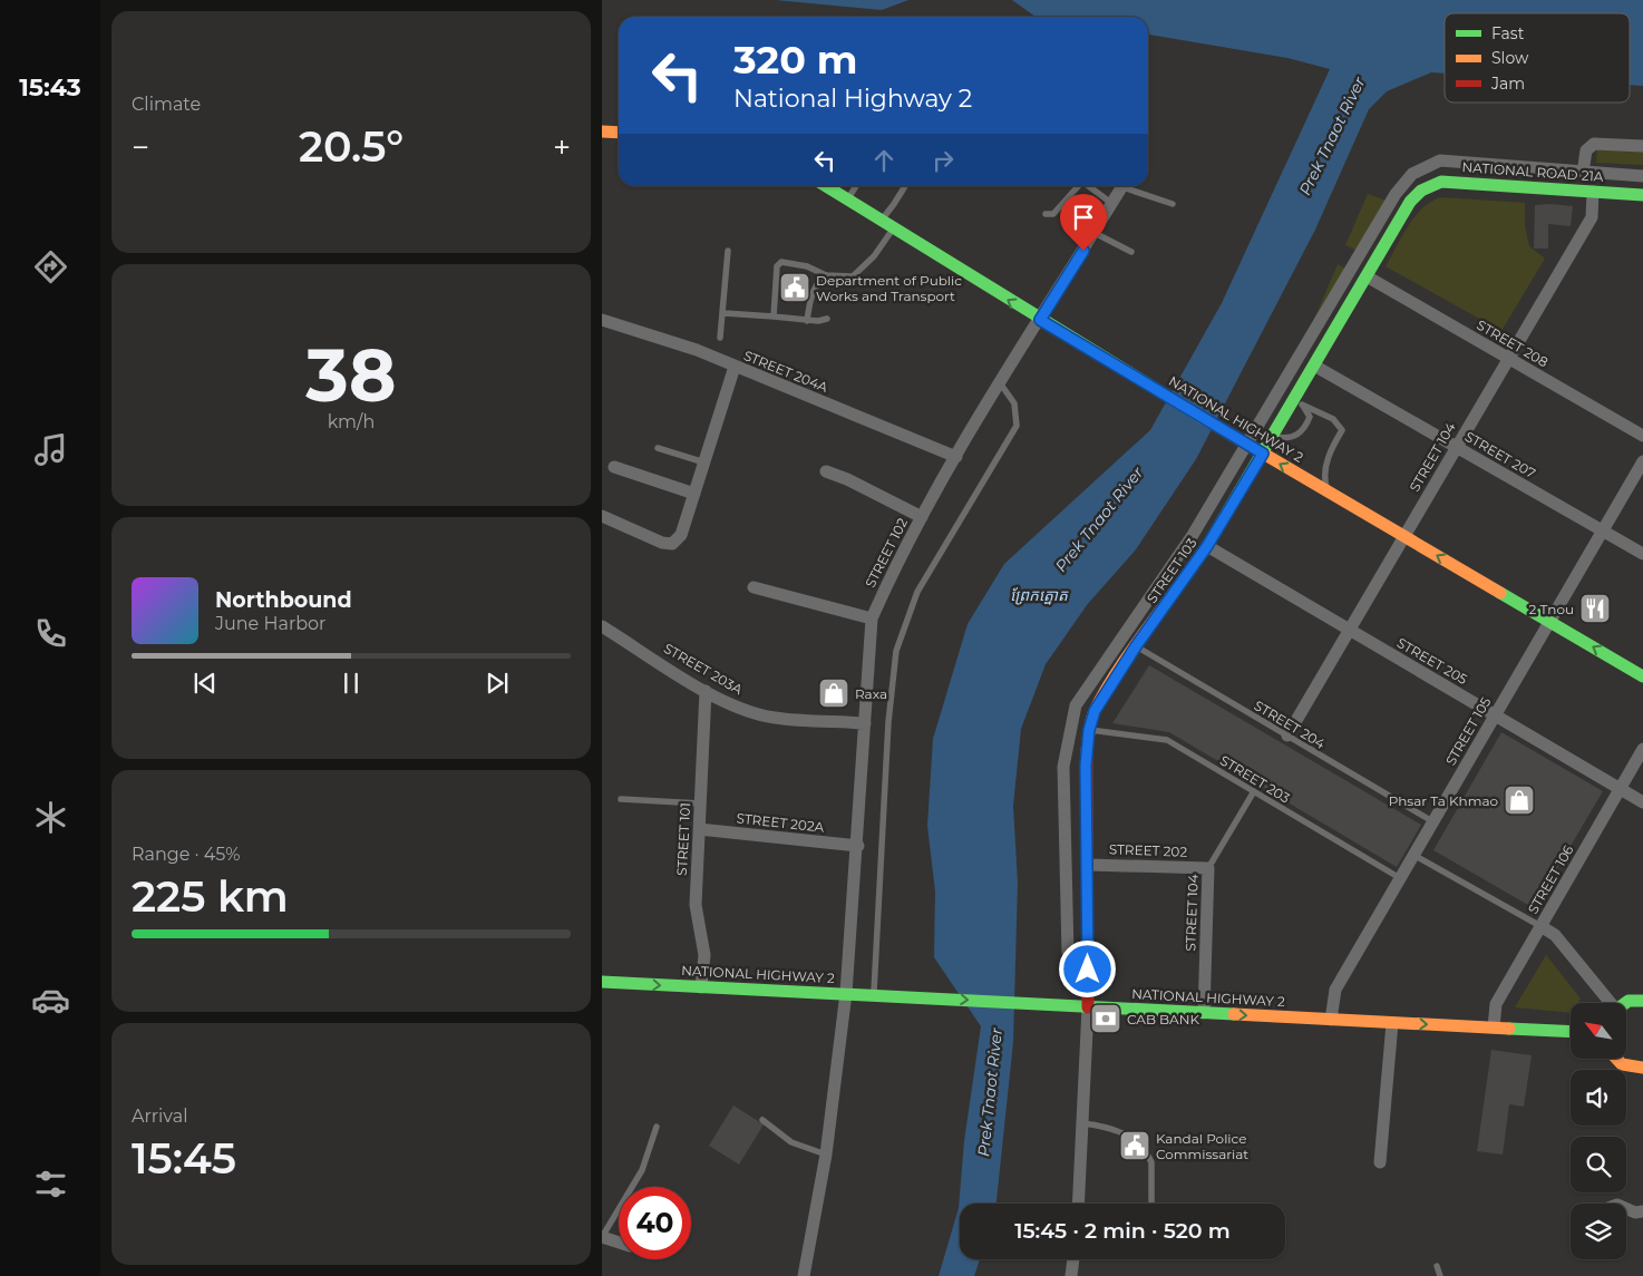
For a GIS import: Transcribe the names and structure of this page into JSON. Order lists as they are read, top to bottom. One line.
{"streets":{"main road":["NATIONAL ROAD 21A","NATIONAL HIGHWAY 2","STREET 103"],"street":["STREET 208","STREET 204A","STREET 207","STREET 104","STREET 102","STREET 205","STREET 203A","STREET 105","STREET 202A","STREET 101","STREET 202","STREET 106"],"lane":["STREET 204","STREET 203"]},"crossings":[["NATIONAL ROAD 21A","STREET 104"],["NATIONAL ROAD 21A","STREET 103"],["STREET 208","STREET 104"],["STREET 208","STREET 103"],["STREET 204A","STREET 102"],["NATIONAL HIGHWAY 2","STREET 104"],["NATIONAL HIGHWAY 2","STREET 102"],["NATIONAL HIGHWAY 2","STREET 103"],["NATIONAL HIGHWAY 2","STREET 105"],["NATIONAL HIGHWAY 2","STREET 101"],["NATIONAL HIGHWAY 2","STREET 106"],["STREET 207","STREET 104"],["STREET 207","STREET 103"],["STREET 207","STREET 105"],["STREET 104","STREET 205"],["STREET 104","STREET 204"],["STREET 104","STREET 203"],["STREET 104","STREET 202"],["STREET 102","STREET 203A"],["STREET 102","STREET 202A"],["STREET 103","STREET 205"],["STREET 103","STREET 204"],["STREET 103","STREET 203"],["STREET 103","STREET 202"],["STREET 205","STREET 105"],["STREET 205","STREET 106"],["STREET 203A","STREET 101"],["STREET 204","STREET 105"],["STREET 105","STREET 203"],["STREET 202A","STREET 101"]],"water":["Prek Tnaot River","ព្រែកត្នោត"],"places":{"public building":["Department of Public Works and Transport","Kandal Police Commissariat"],"restaurant":["2 Tnou"],"shop":["Raxa","Phsar Ta Khmao"],"bank":["CAB BANK"]},"legend":["Fast","Slow","Jam"],"north":"top left","page":{"tabs":"15:43","tile":["Climate",["38","km/h"],["Range · 45%","225 km"],["Arrival","15:45"]],"turn":["320 m","National Highway 2"],"heat":["−","20.5°","+"],"song":["Northbound","June Harbor"],"limit":"40","trip":"15:45 · 2 min · 520 m"}}
